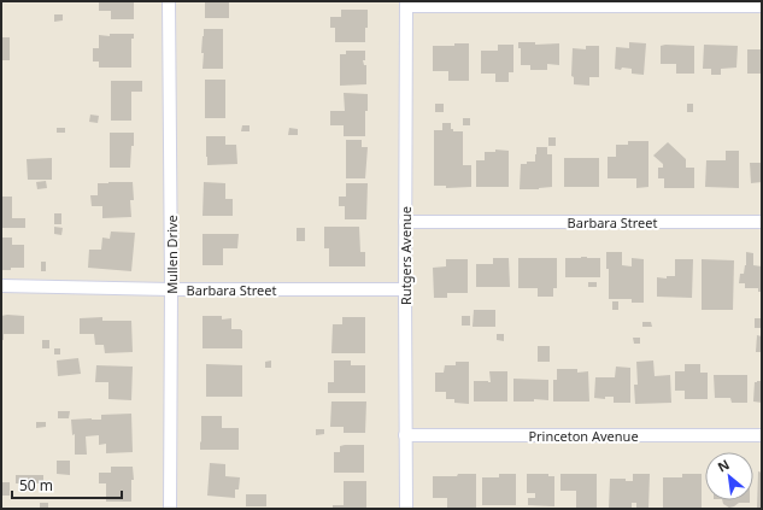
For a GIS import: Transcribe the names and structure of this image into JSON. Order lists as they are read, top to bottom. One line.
{"streets":{"street":["Barbara Street","Mullen Drive","Rutgers Avenue","Princeton Avenue"]},"crossings":[["Barbara Street","Mullen Drive"],["Barbara Street","Rutgers Avenue"],["Rutgers Avenue","Princeton Avenue"]],"scale_bar":"50 m","north":"top left"}
